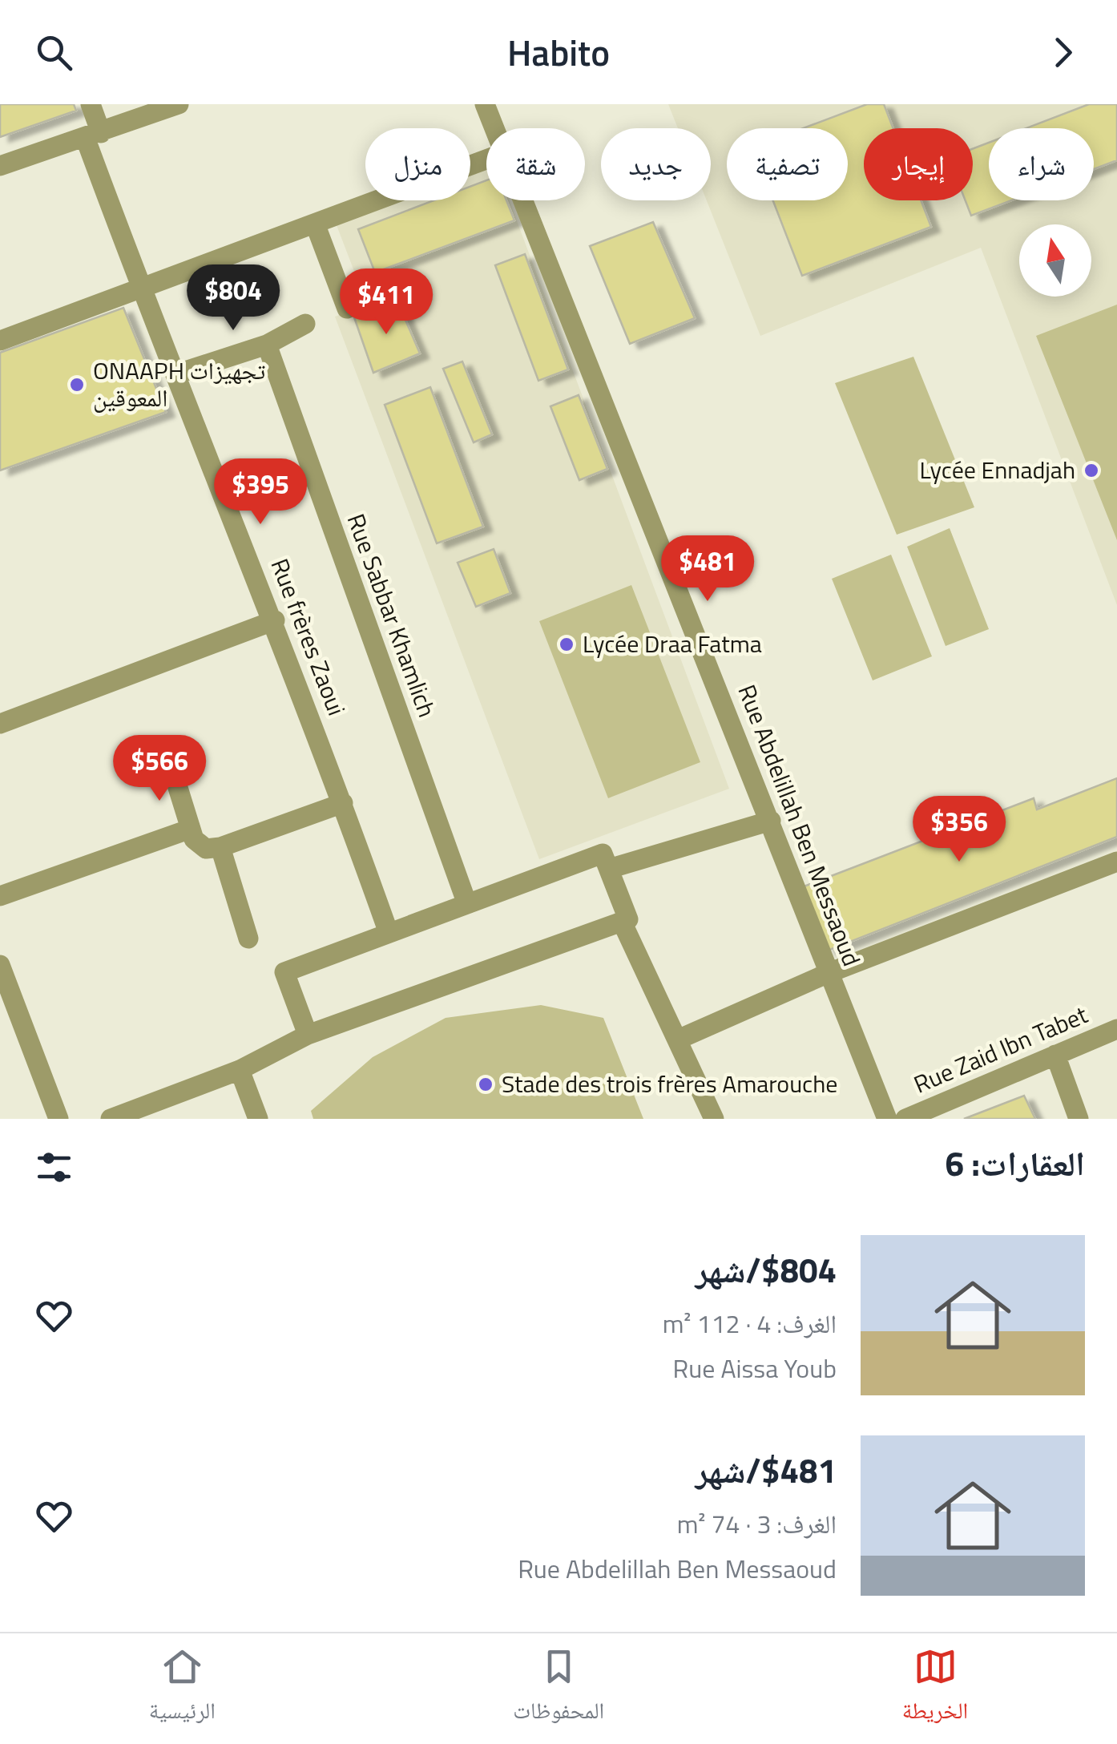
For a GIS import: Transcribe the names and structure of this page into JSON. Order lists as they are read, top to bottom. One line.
{"streets":{"street":["Rue Sabbar Khamlich","Rue frères Zaoui","Rue Abdelillah Ben Messaoud","Rue Zaid Ibn Tabet"]},"places":["ONAAPH تجهيزات المعوقين","Lycée Ennadjah","Lycée Draa Fatma","Stade des trois frères Amarouche"],"north":"top","page":{"header":"Habito","chip":["شراء","إيجار","تصفية","جديد","شقة","منزل"],"price":["$804","$411","$395","$481","$566","$356"],"heading":"العقارات: 6","list":[{"name":"$804/شهر","note":"الغرف: 4 · 112 m² · Rue Aissa Youb"},{"name":"$481/شهر","note":"الغرف: 3 · 74 m² · Rue Abdelillah Ben Messaoud"}],"tabs":["الخريطة","المحفوظات","الرئيسية"]}}
